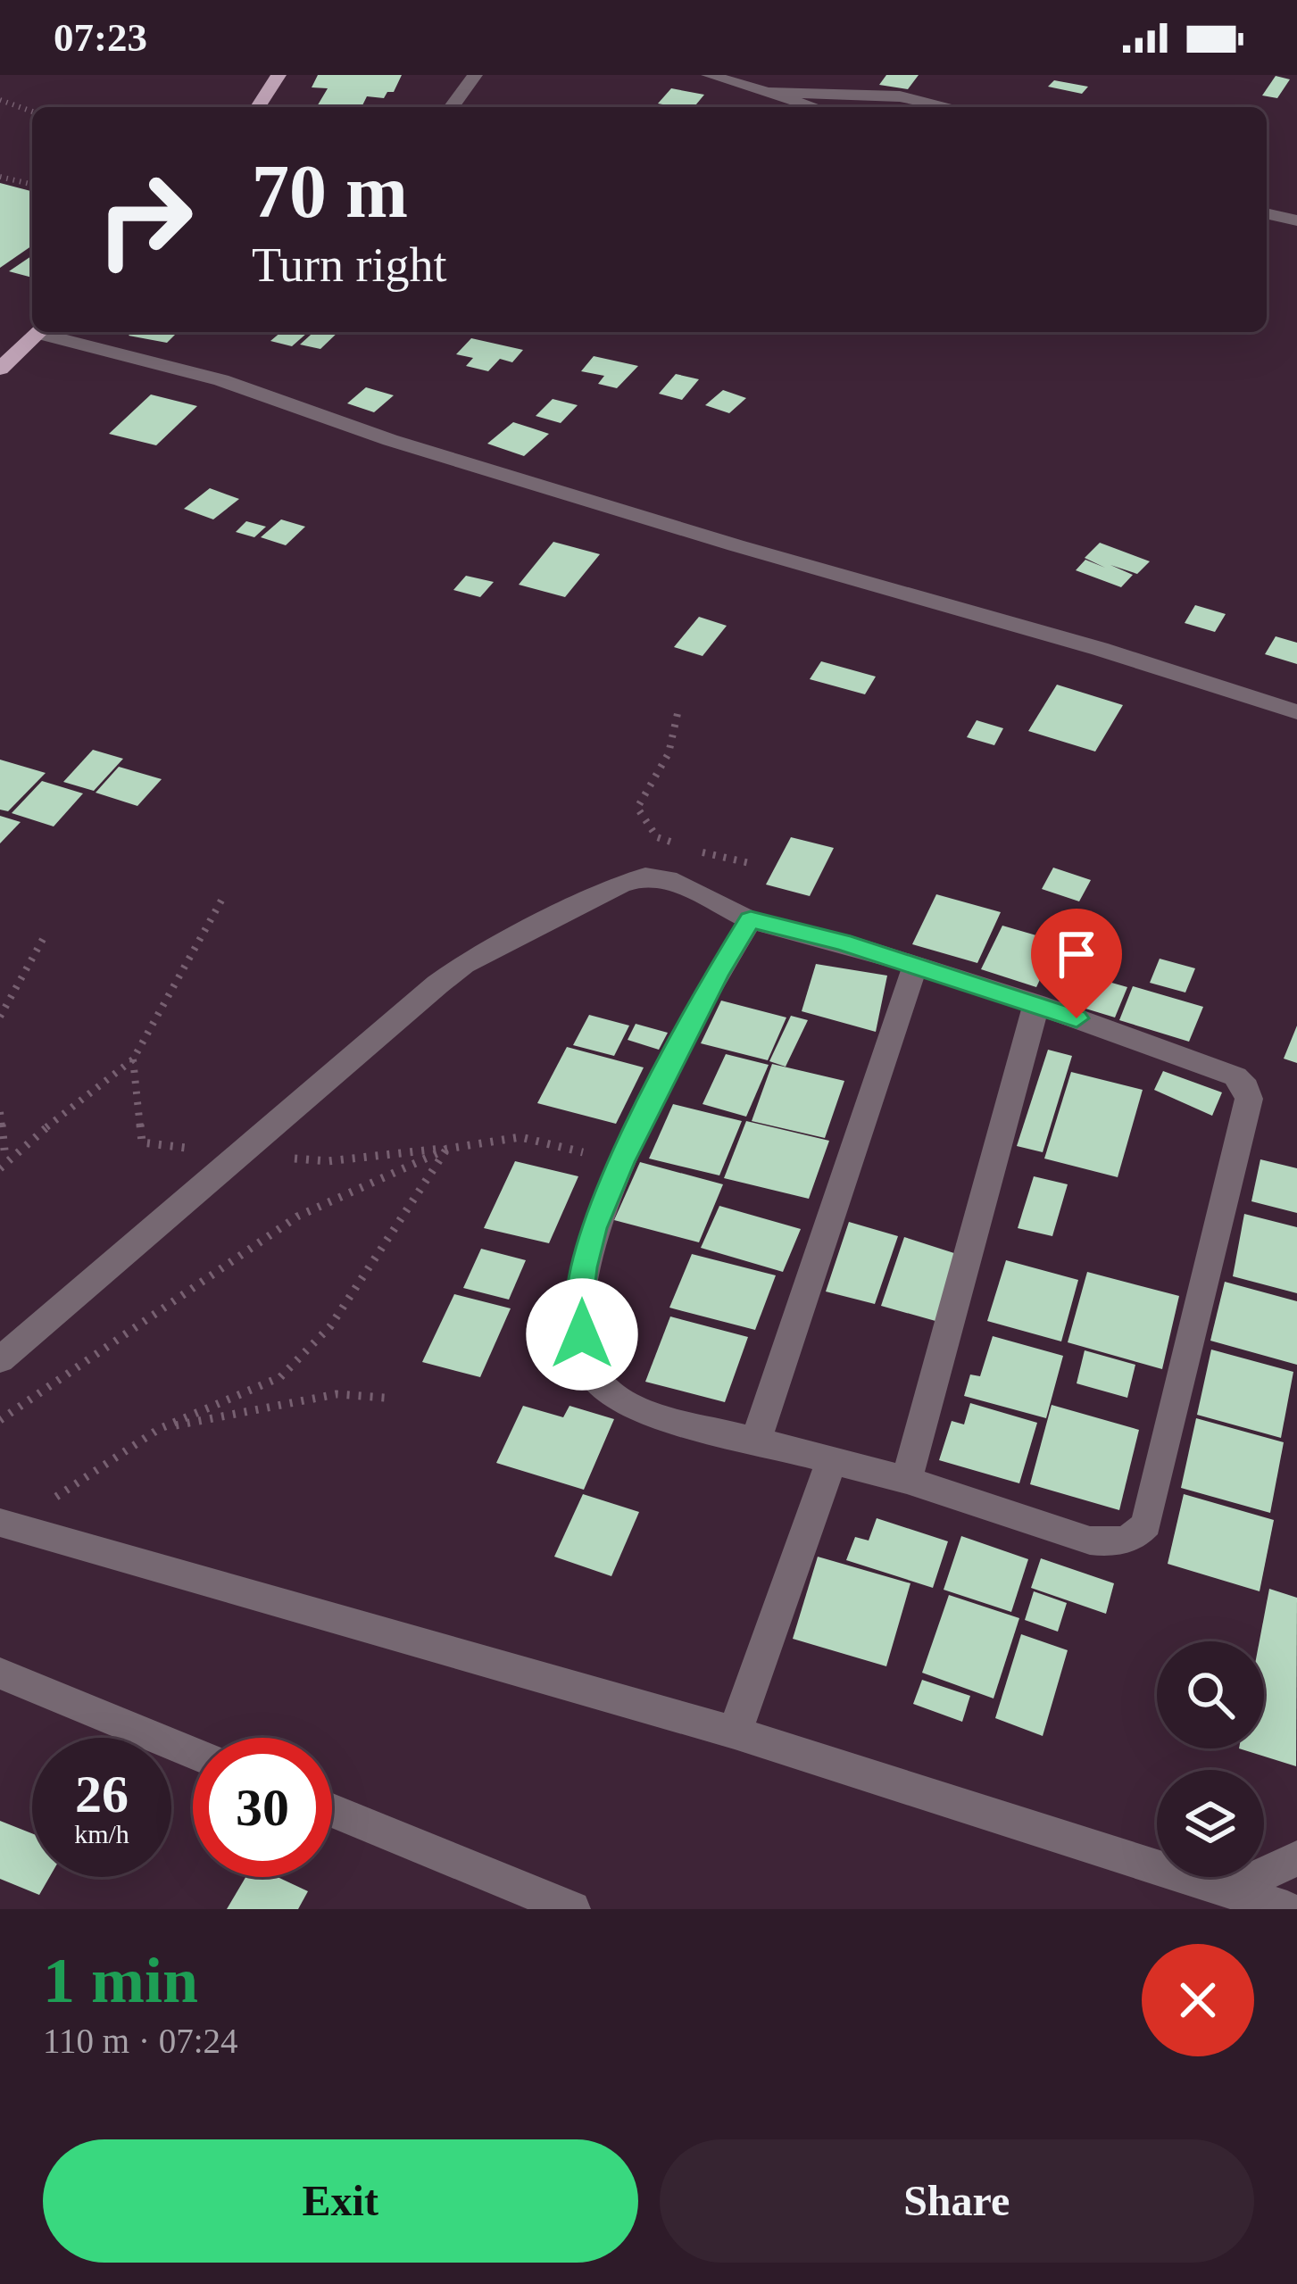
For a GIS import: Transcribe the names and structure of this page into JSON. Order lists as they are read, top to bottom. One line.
{"page":{"status":"07:23","turn":["70 m","Turn right"],"speed":"26 km/h","limit":"30","heading":["1 min","110 m · 07:24"],"buttons":["Exit","Share"]}}
